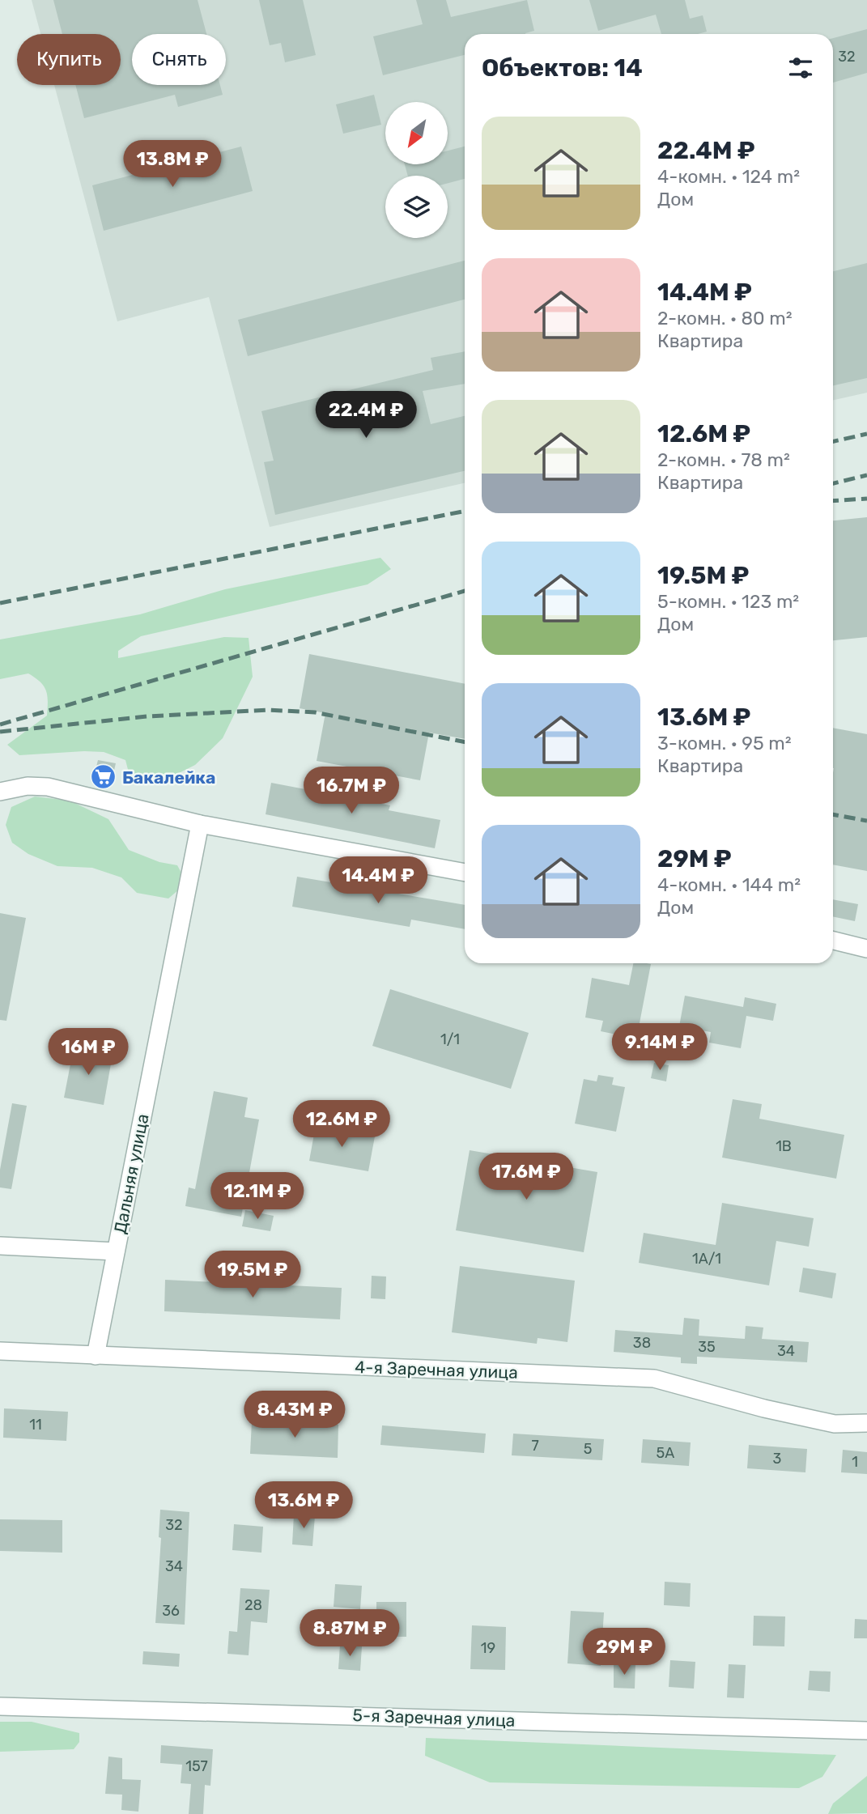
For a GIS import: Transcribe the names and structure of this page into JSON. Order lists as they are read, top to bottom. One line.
{"streets":{"street":["Дальняя улица","4-я Заречная улица","5-я Заречная улица"]},"crossings":[["Дальняя улица","4-я Заречная улица"]],"places":{"supermarket":["Бакалейка"]},"house_numbers":["32","1/1","1В","1А/1","38","35","34","11","7","5","5А","3","1","32","34","28","36","19","157"],"north":"bottom left","page":{"chip":["Купить","Снять"],"heading":"Объектов: 14","list":[{"name":"22.4M ₽","note":"4-комн. · 124 m² · Дом"},{"name":"14.4M ₽","note":"2-комн. · 80 m² · Квартира"},{"name":"12.6M ₽","note":"2-комн. · 78 m² · Квартира"},{"name":"19.5M ₽","note":"5-комн. · 123 m² · Дом"},{"name":"13.6M ₽","note":"3-комн. · 95 m² · Квартира"},{"name":"29M ₽","note":"4-комн. · 144 m² · Дом"}],"price":["13.8M ₽","22.4M ₽","16.7M ₽","14.4M ₽","9.14M ₽","16M ₽","12.6M ₽","17.6M ₽","12.1M ₽","19.5M ₽","8.43M ₽","13.6M ₽","8.87M ₽","29M ₽"]}}
